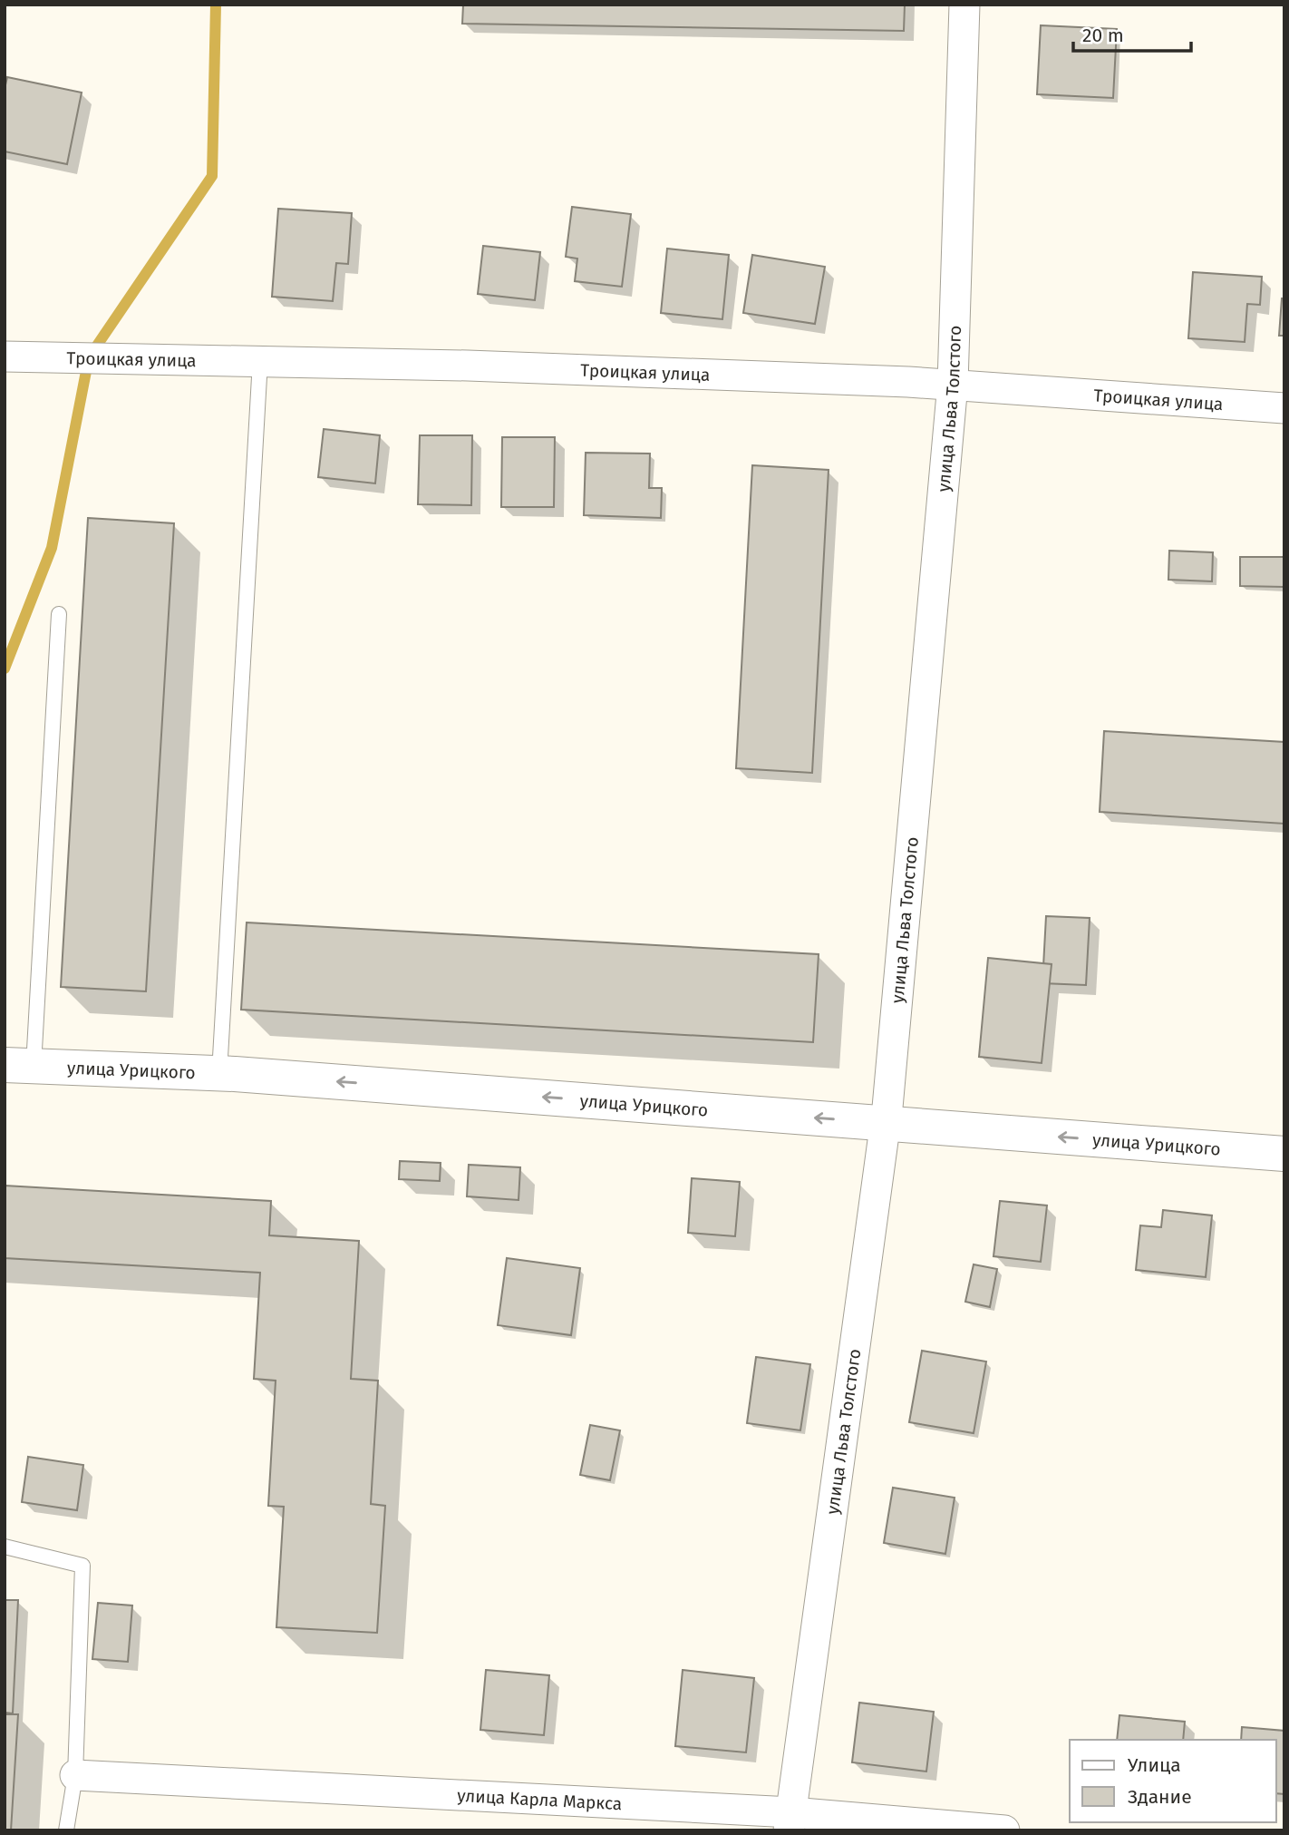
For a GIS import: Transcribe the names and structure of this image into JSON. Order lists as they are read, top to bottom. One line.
{"streets":{"main road":["улица Урицкого"],"street":["Троицкая улица","улица Льва Толстого","улица Карла Маркса"]},"crossings":[["Троицкая улица","улица Льва Толстого"],["улица Льва Толстого","улица Урицкого"],["улица Льва Толстого","улица Карла Маркса"]],"one_way":["улица Урицкого"],"legend":["Улица","Здание"],"scale_bar":"20 m"}
